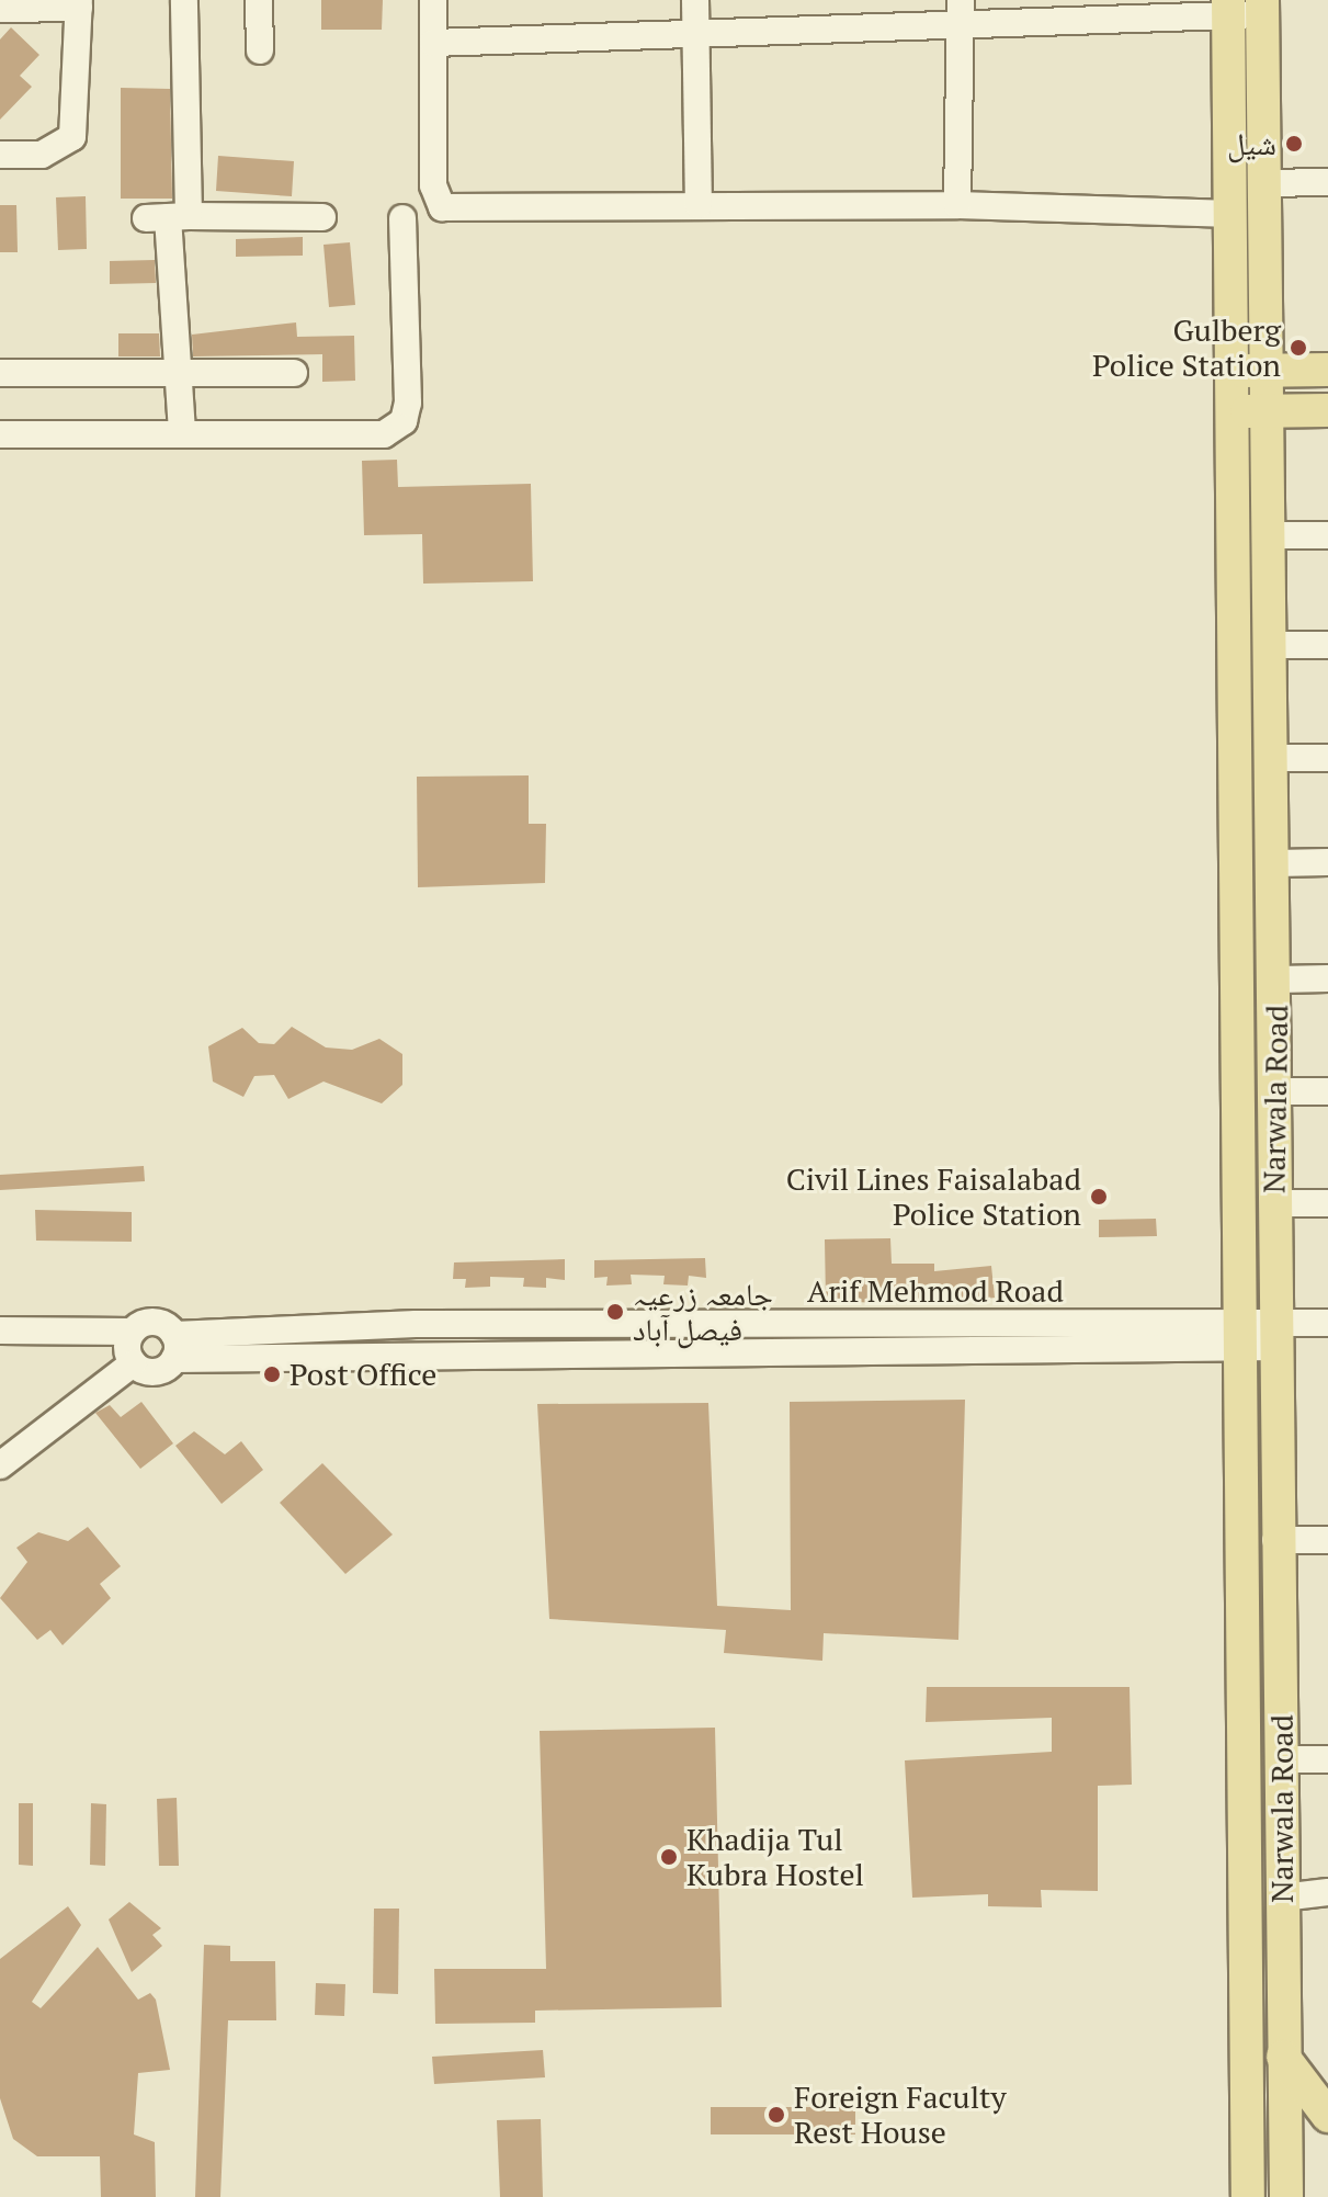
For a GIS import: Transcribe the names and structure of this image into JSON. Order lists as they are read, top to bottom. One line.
{"streets":{"main road":["Narwala Road"],"street":["Arif Mehmod Road"]},"places":["شیل","Gulberg Police Station","Civil Lines Faisalabad Police Station","جامعہ زرعیہ فیصل آباد","Post Office","Khadija Tul Kubra Hostel","Foreign Faculty Rest House"]}
